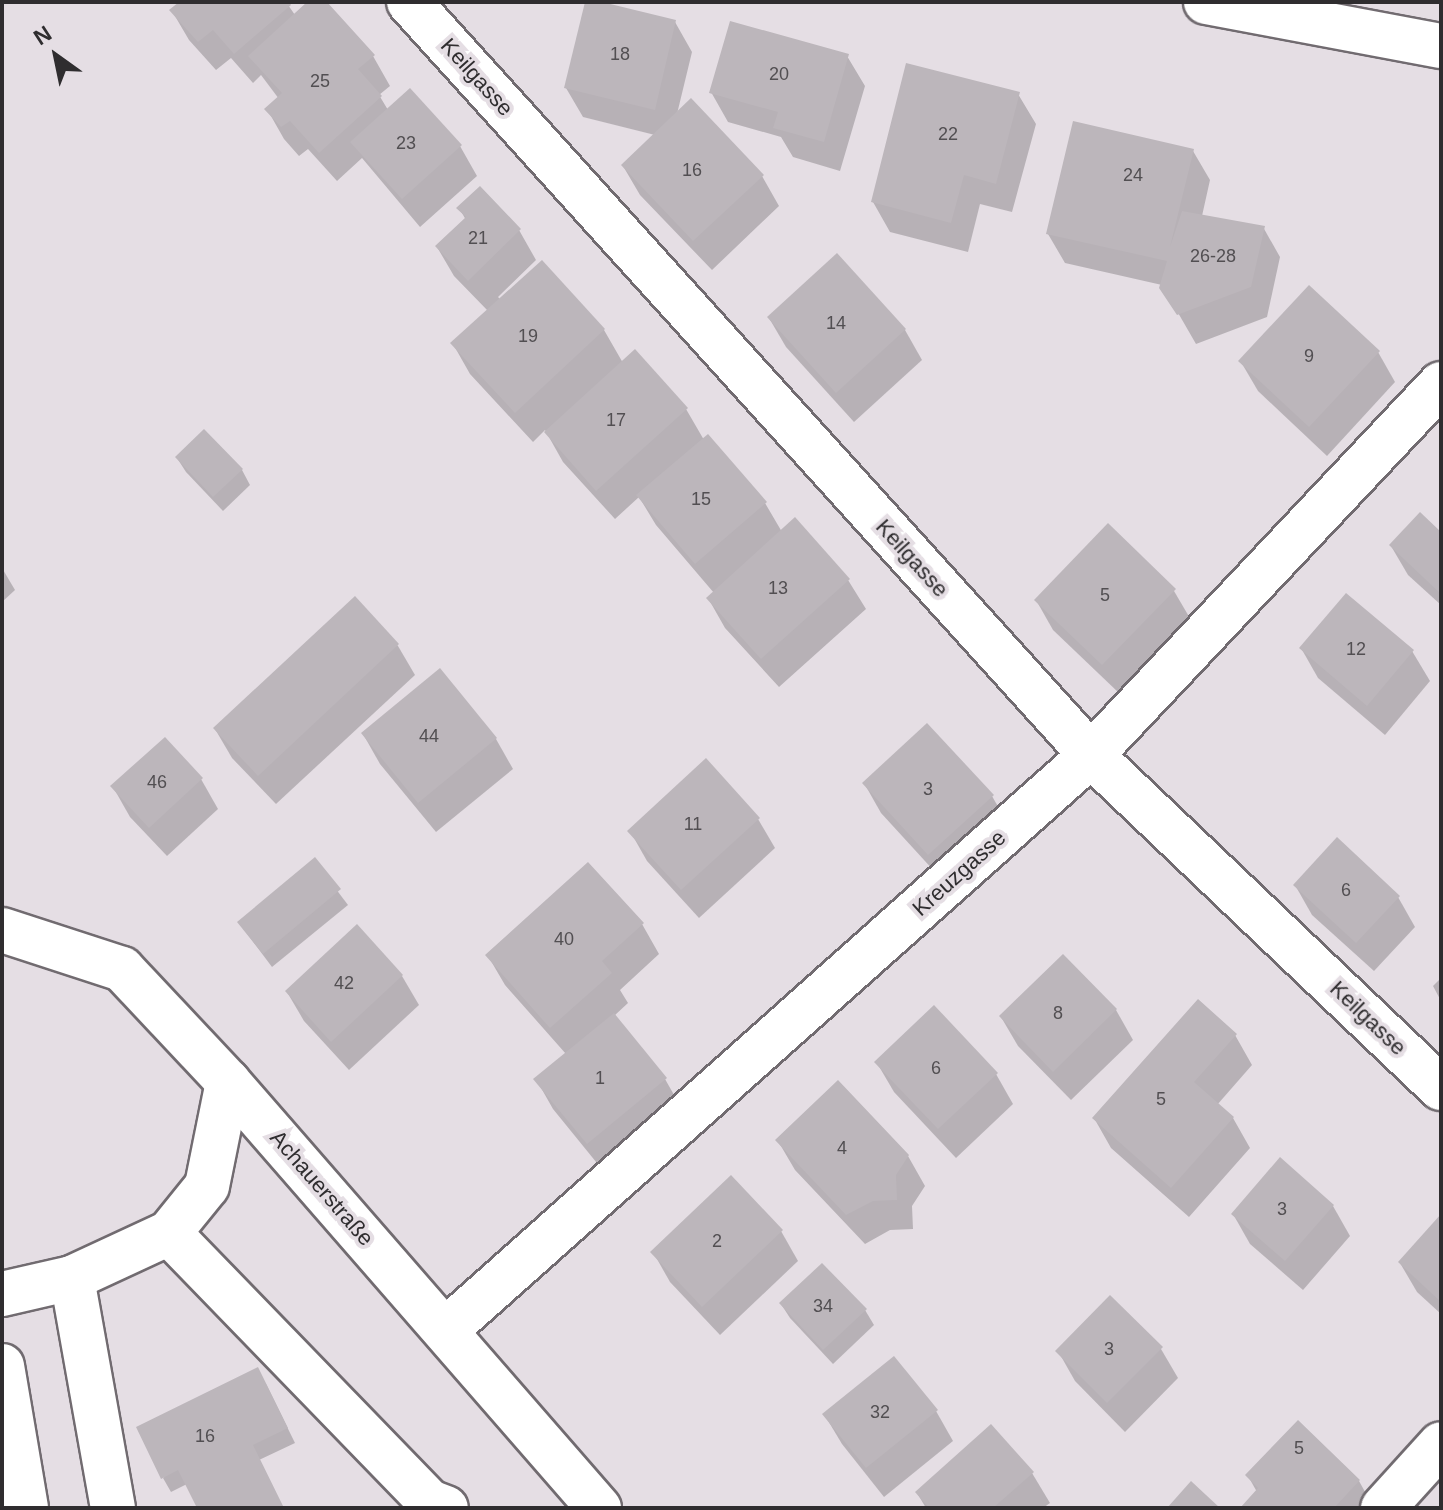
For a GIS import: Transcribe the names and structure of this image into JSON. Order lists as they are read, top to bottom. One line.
{"streets":{"street":["Keilgasse","Kreuzgasse","Achauerstraße"]},"crossings":[["Keilgasse","Kreuzgasse"],["Kreuzgasse","Achauerstraße"]],"house_numbers":["18","20","25","22","23","16","24","21","26-28","14","19","9","17","15","13","5","12","44","46","3","11","6","40","42","8","6","1","5","4","3","2","34","3","32","16","5"],"north":"top left"}
